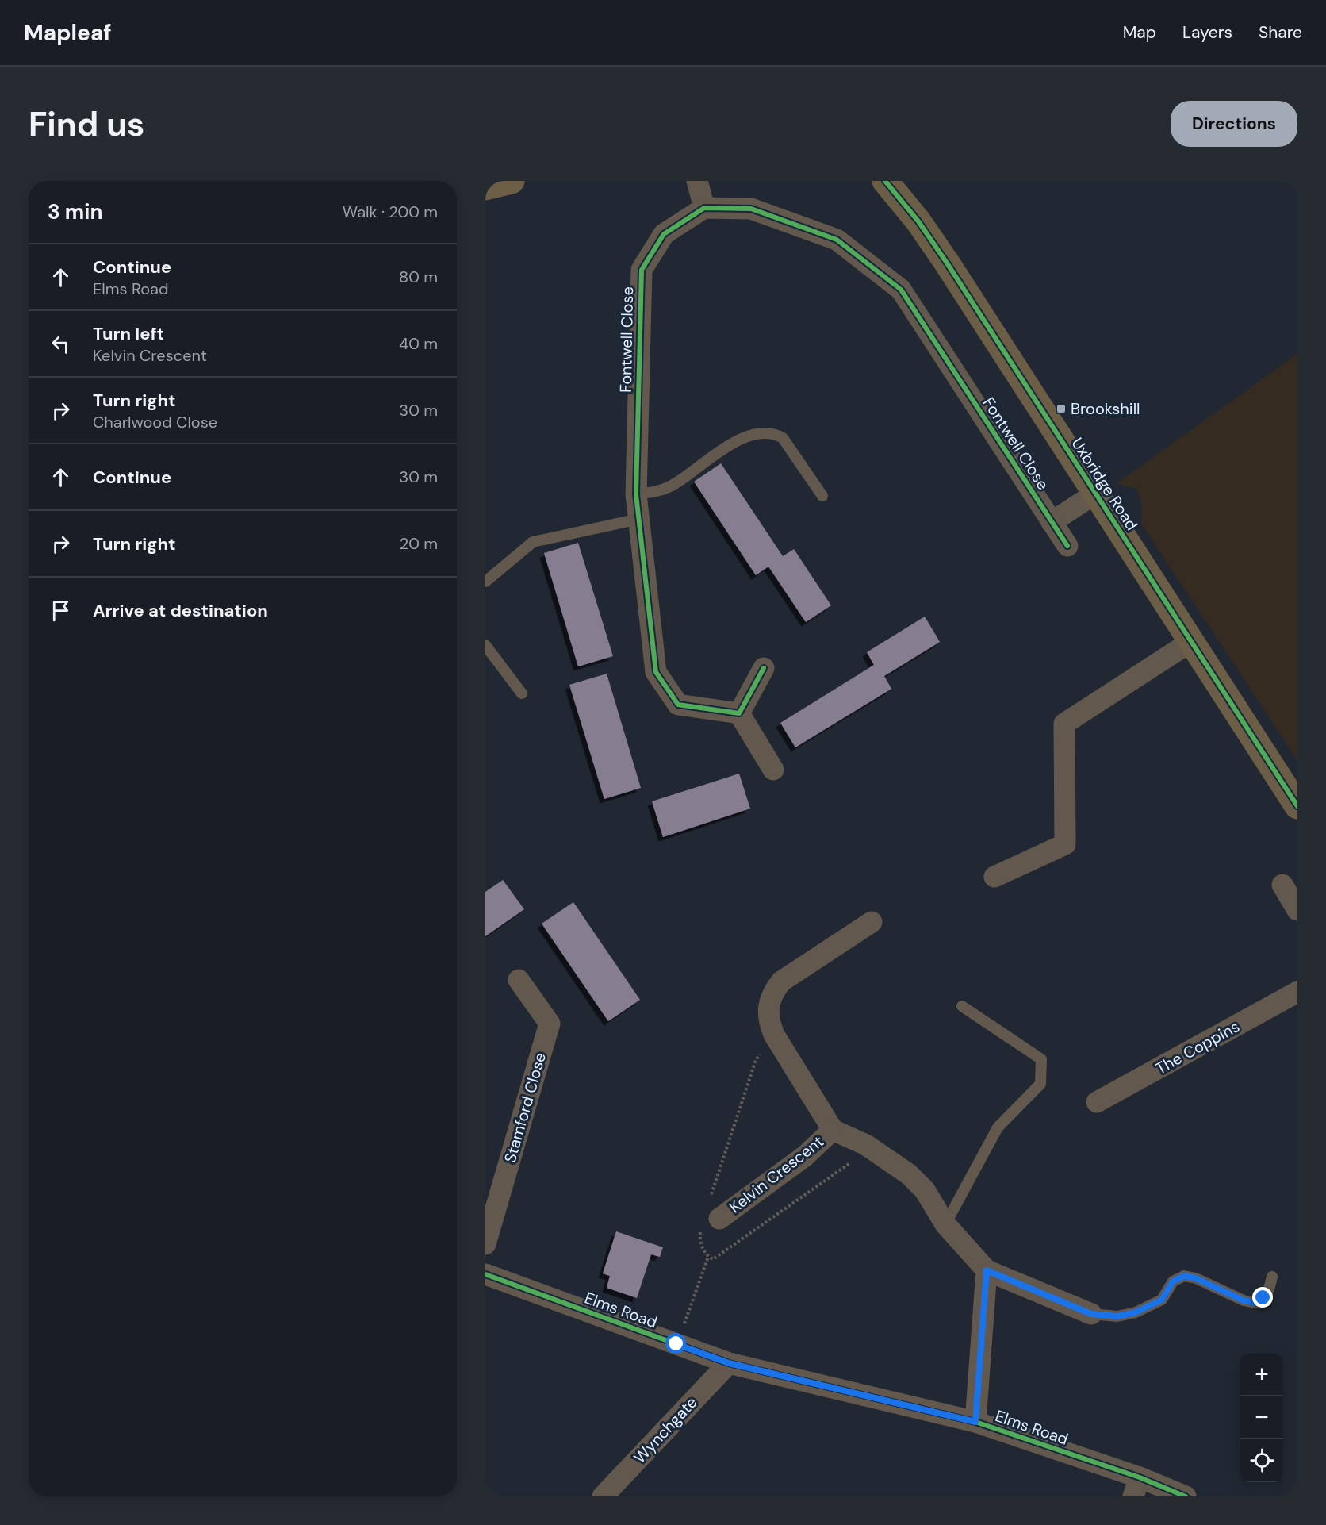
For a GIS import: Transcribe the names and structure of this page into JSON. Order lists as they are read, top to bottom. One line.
{"streets":{"main road":["Uxbridge Road"],"street":["Fontwell Close","The Coppins","Stamford Close","Kelvin Crescent","Elms Road","Wynchgate"]},"crossings":[["Elms Road","Wynchgate"]],"places":{"transit":["Brookshill"]},"page":{"header":"Mapleaf","nav":["Map","Layers","Share"],"buttons":"Directions","title":"Find us","heading":["3 min","Walk · 200 m"],"list":[["Continue","Elms Road","80 m"],["Turn left","Kelvin Crescent","40 m"],["Turn right","Charlwood Close","30 m"],["Continue","30 m"],["Turn right","20 m"],"Arrive at destination"],"map_buttons":["+","−"]}}
